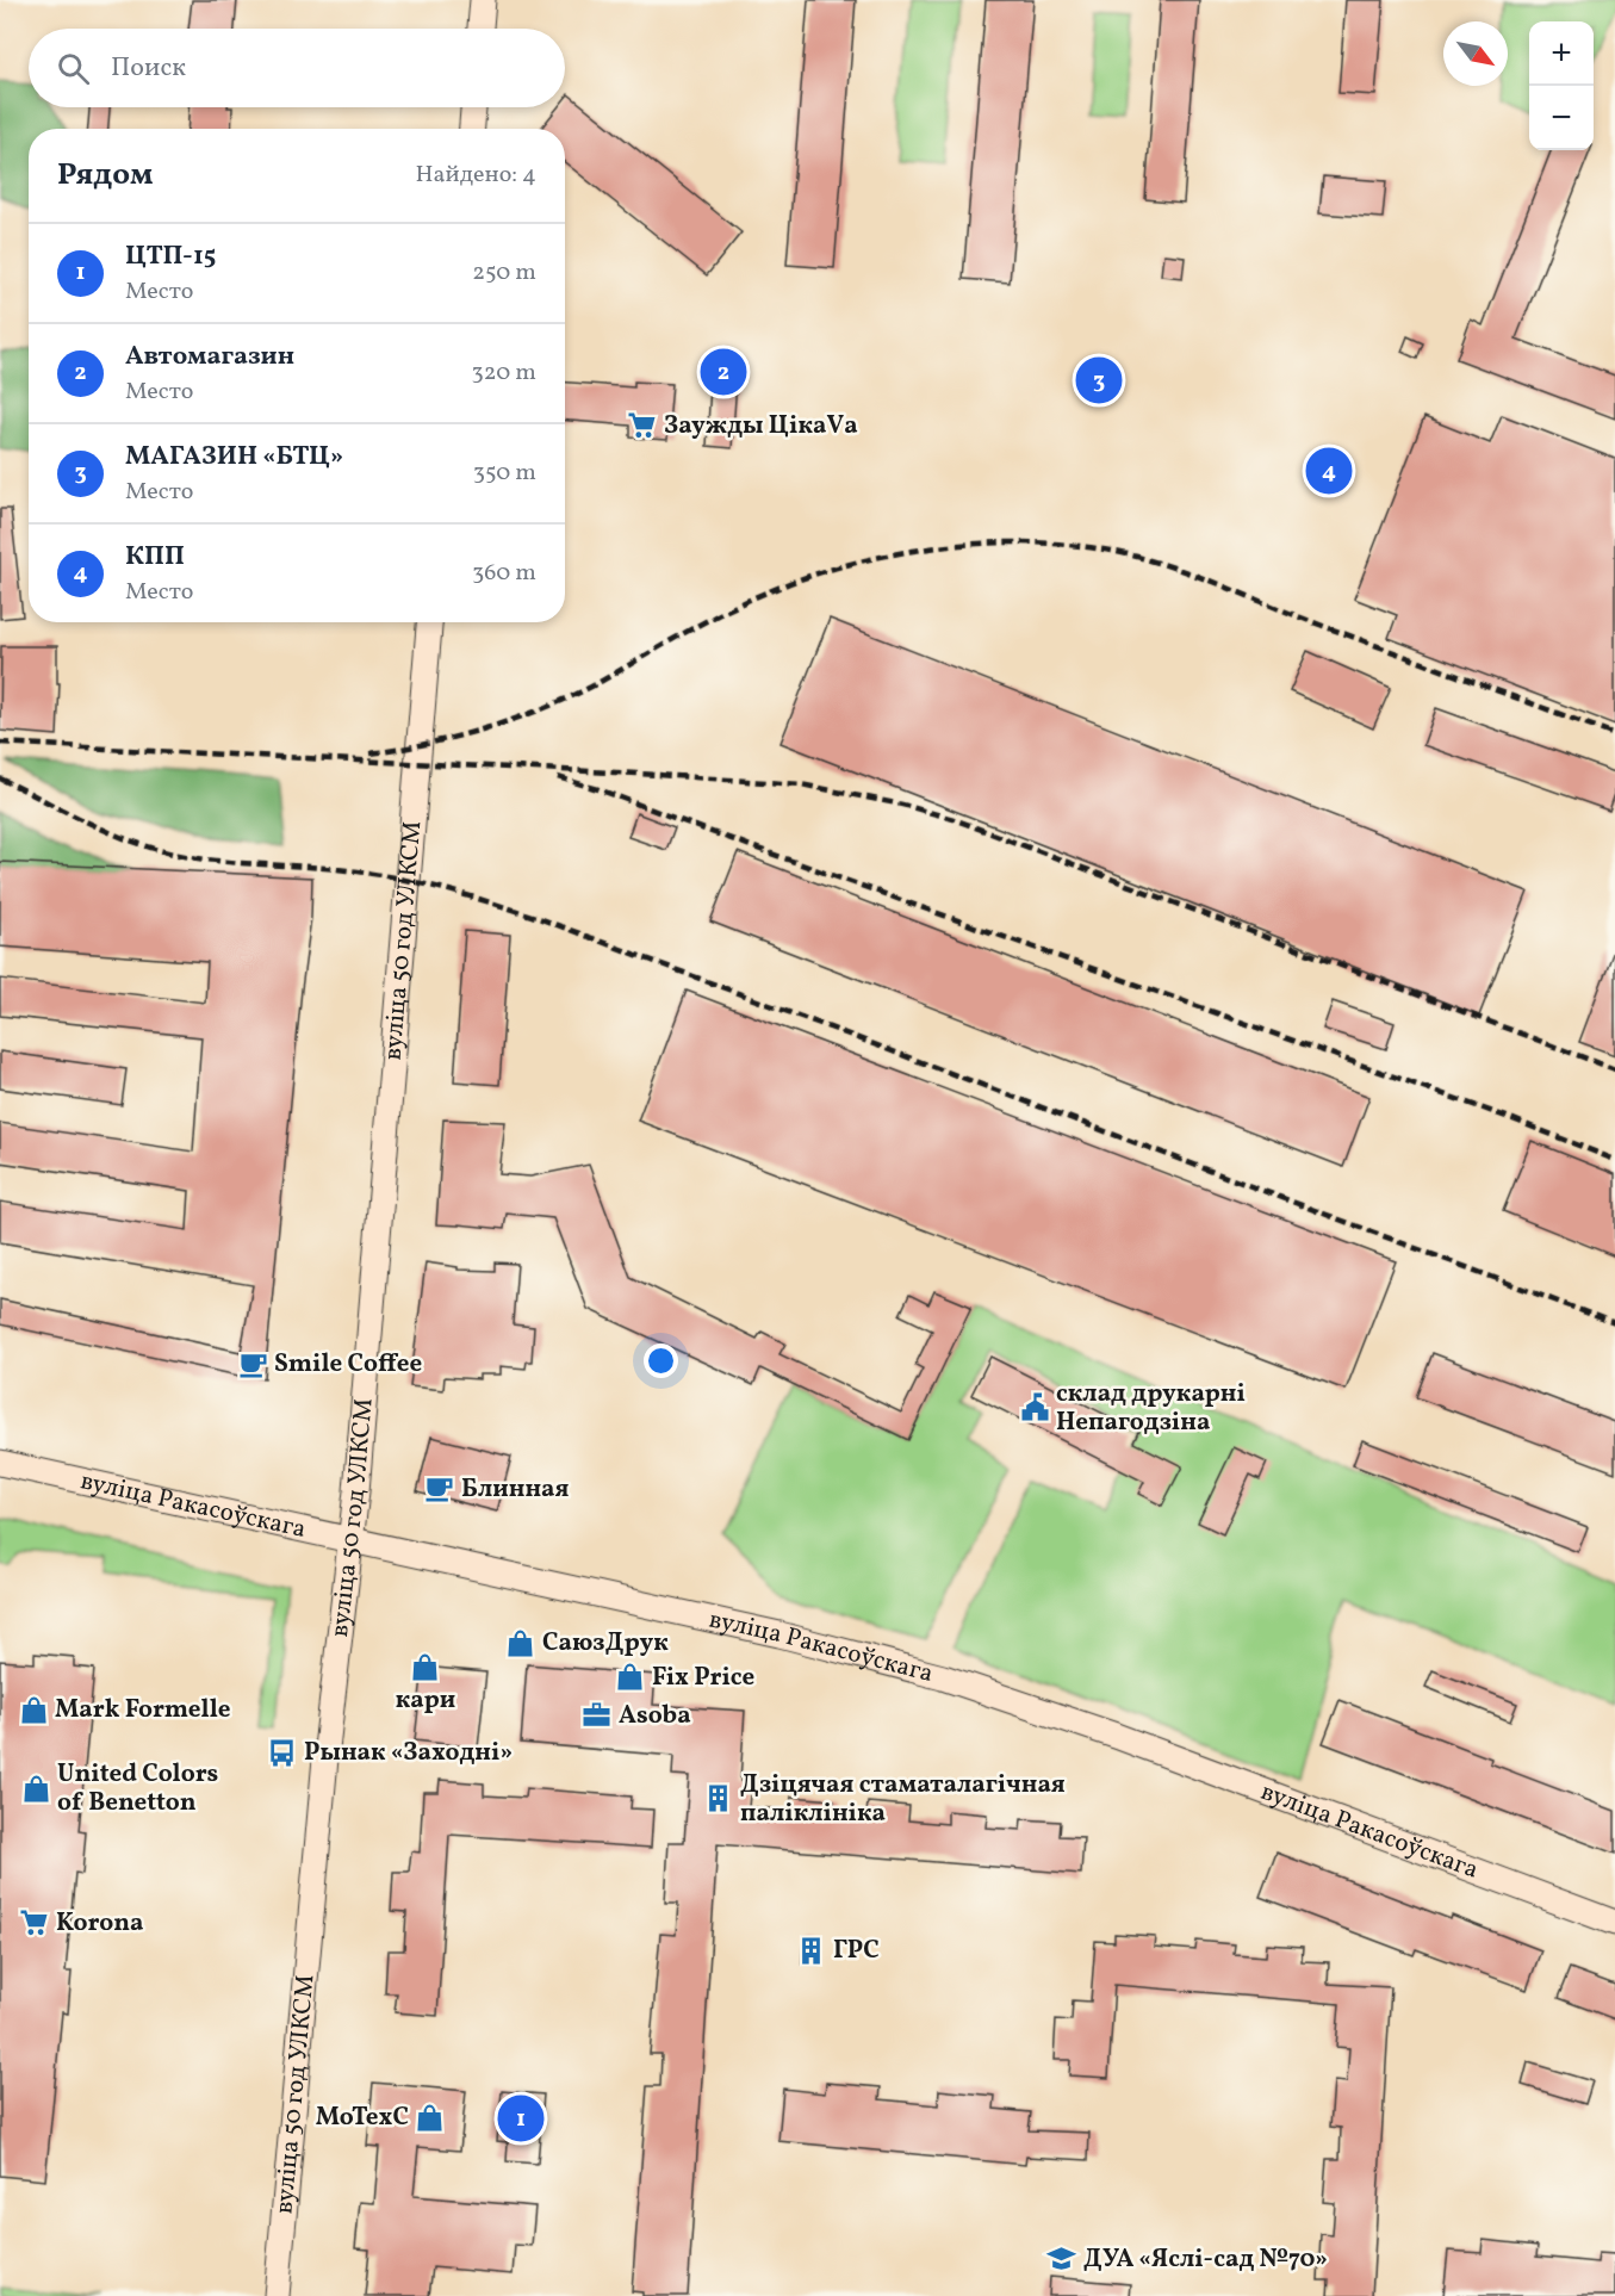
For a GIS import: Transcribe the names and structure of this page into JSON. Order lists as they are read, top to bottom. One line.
{"streets":{"main road":["вуліца 50 год УЛКСМ","вуліца Ракасоўскага"]},"crossings":[["вуліца 50 год УЛКСМ","вуліца Ракасоўскага"]],"places":{"supermarket":["Заужды ЦікаVа","Korona"],"cafe":["Smile Coffee","Блинная"],"public building":["склад друкарні Непагодзіна"],"shop":["СаюзДрук","кари","Fix Price","Mark Formelle","United Colors of Benetton","MoTexC"],"office":["Asoba"],"bus stop":["Рынак «Заходні»"],"building":["Дзіцячая стаматалагічная паліклініка","ГРС"],"school or university":["ДУА «Яслі-сад №70»"]},"north":"bottom right","page":{"map_buttons":["+","−"],"search":"Поиск","heading":["Рядом","Найдено: 4"],"list":[{"mark":"1","name":"ЦТП-15","note":"Место","value":"250 m"},{"mark":"2","name":"Автомагазин","note":"Место","value":"320 m"},{"mark":"3","name":"МАГАЗИН «БТЦ»","note":"Место","value":"350 m"},{"mark":"4","name":"КПП","note":"Место","value":"360 m"}],"pins":["2","3","4","1"]}}
